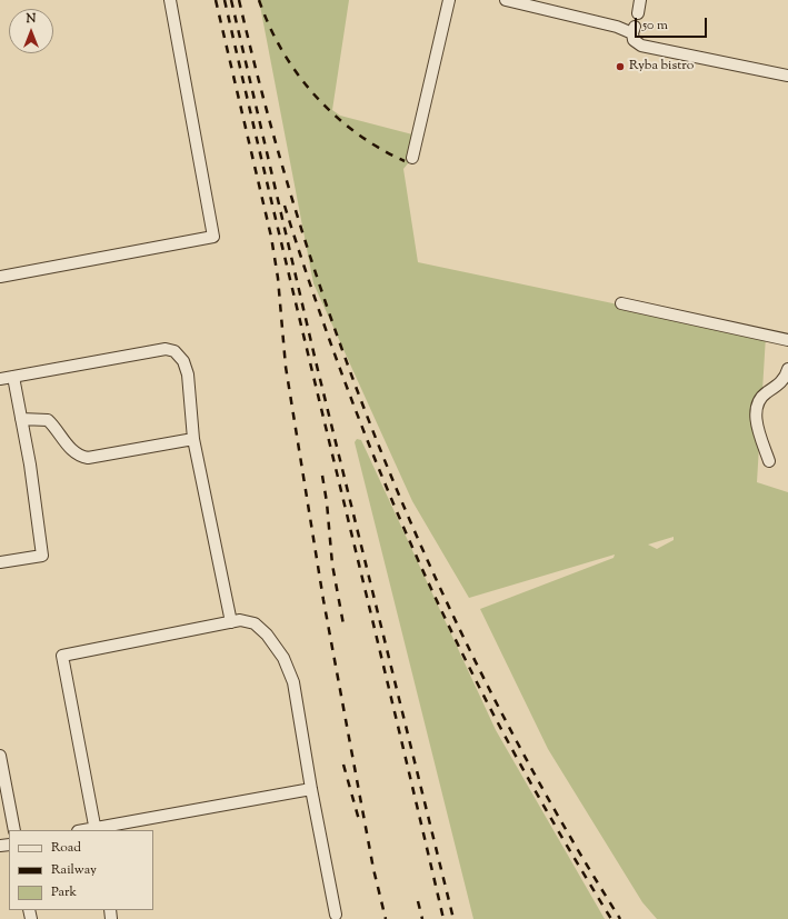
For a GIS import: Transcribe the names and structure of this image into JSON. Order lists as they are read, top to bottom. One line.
{"places":["Ryba bistro"],"legend":["Road","Railway","Park"],"scale_bar":"50 m","north":"top"}
